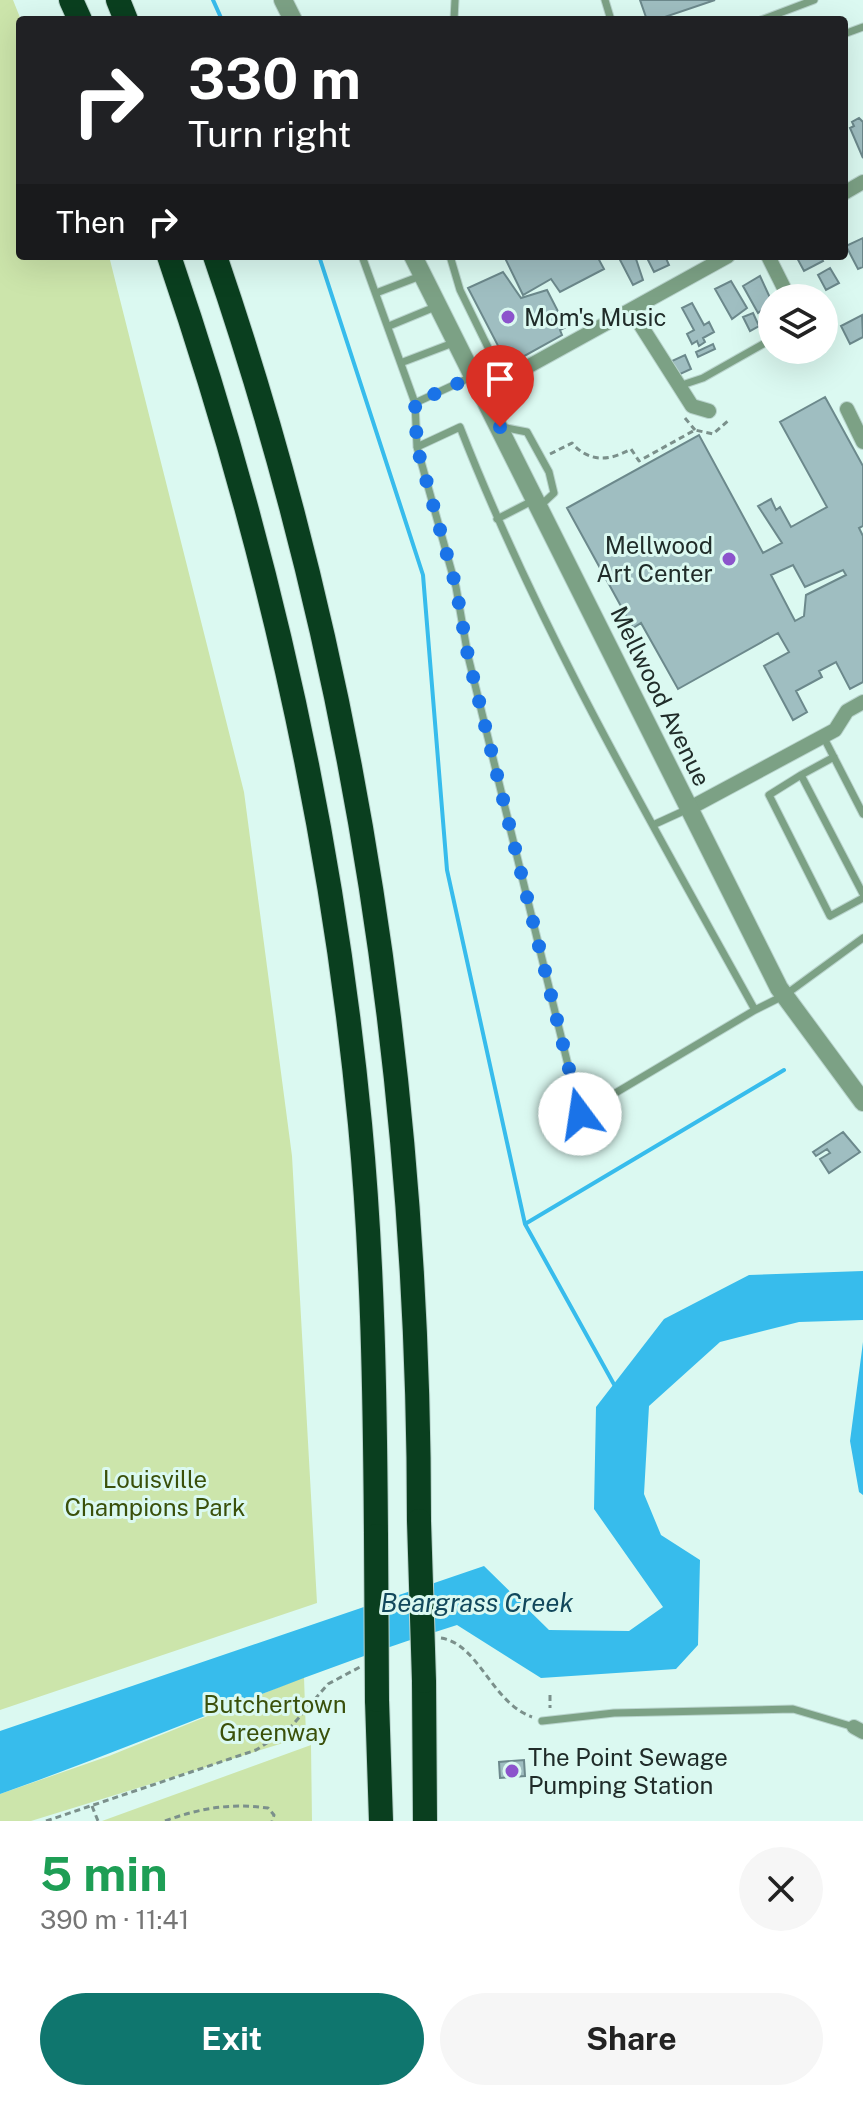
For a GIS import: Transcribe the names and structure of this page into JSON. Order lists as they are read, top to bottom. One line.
{"streets":{"street":["Mellwood Avenue"]},"water":["Beargrass Creek"],"parks":["Louisville Champions Park","Butchertown Greenway"],"places":["Mom's Music","Mellwood Art Center","The Point Sewage Pumping Station"],"page":{"turn":["330 m","Turn right"],"then":"Then","heading":["5 min","390 m · 11:41"],"buttons":["Exit","Share"]}}
